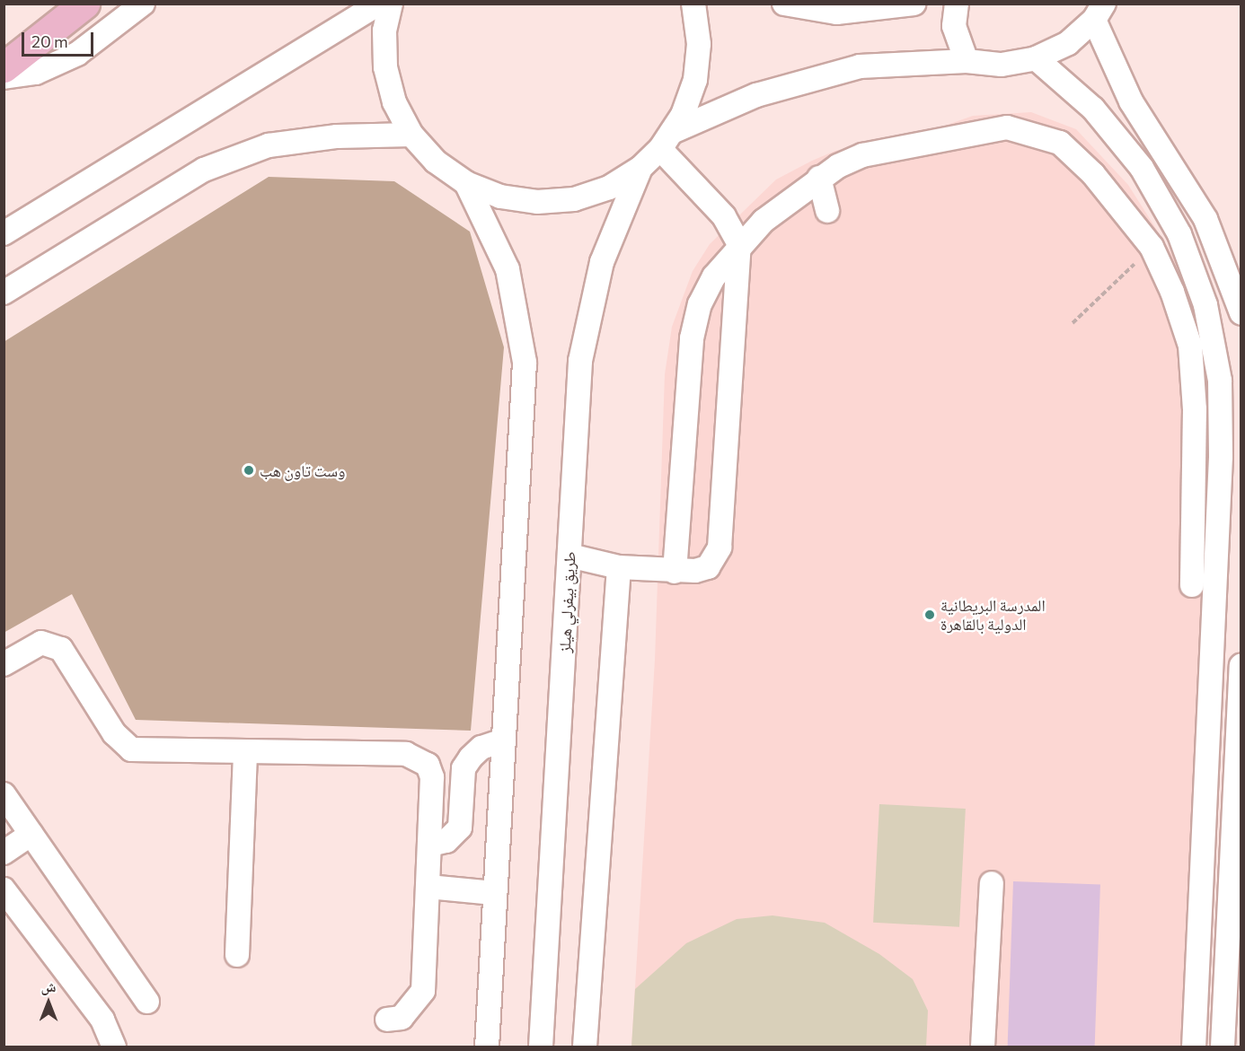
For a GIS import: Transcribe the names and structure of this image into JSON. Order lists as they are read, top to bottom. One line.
{"streets":{"street":["طريق بيفرلي هيلز"]},"places":["وست تاون هب","المدرسة البريطانية الدولية بالقاهرة"],"scale_bar":"20 m","north":"top"}
